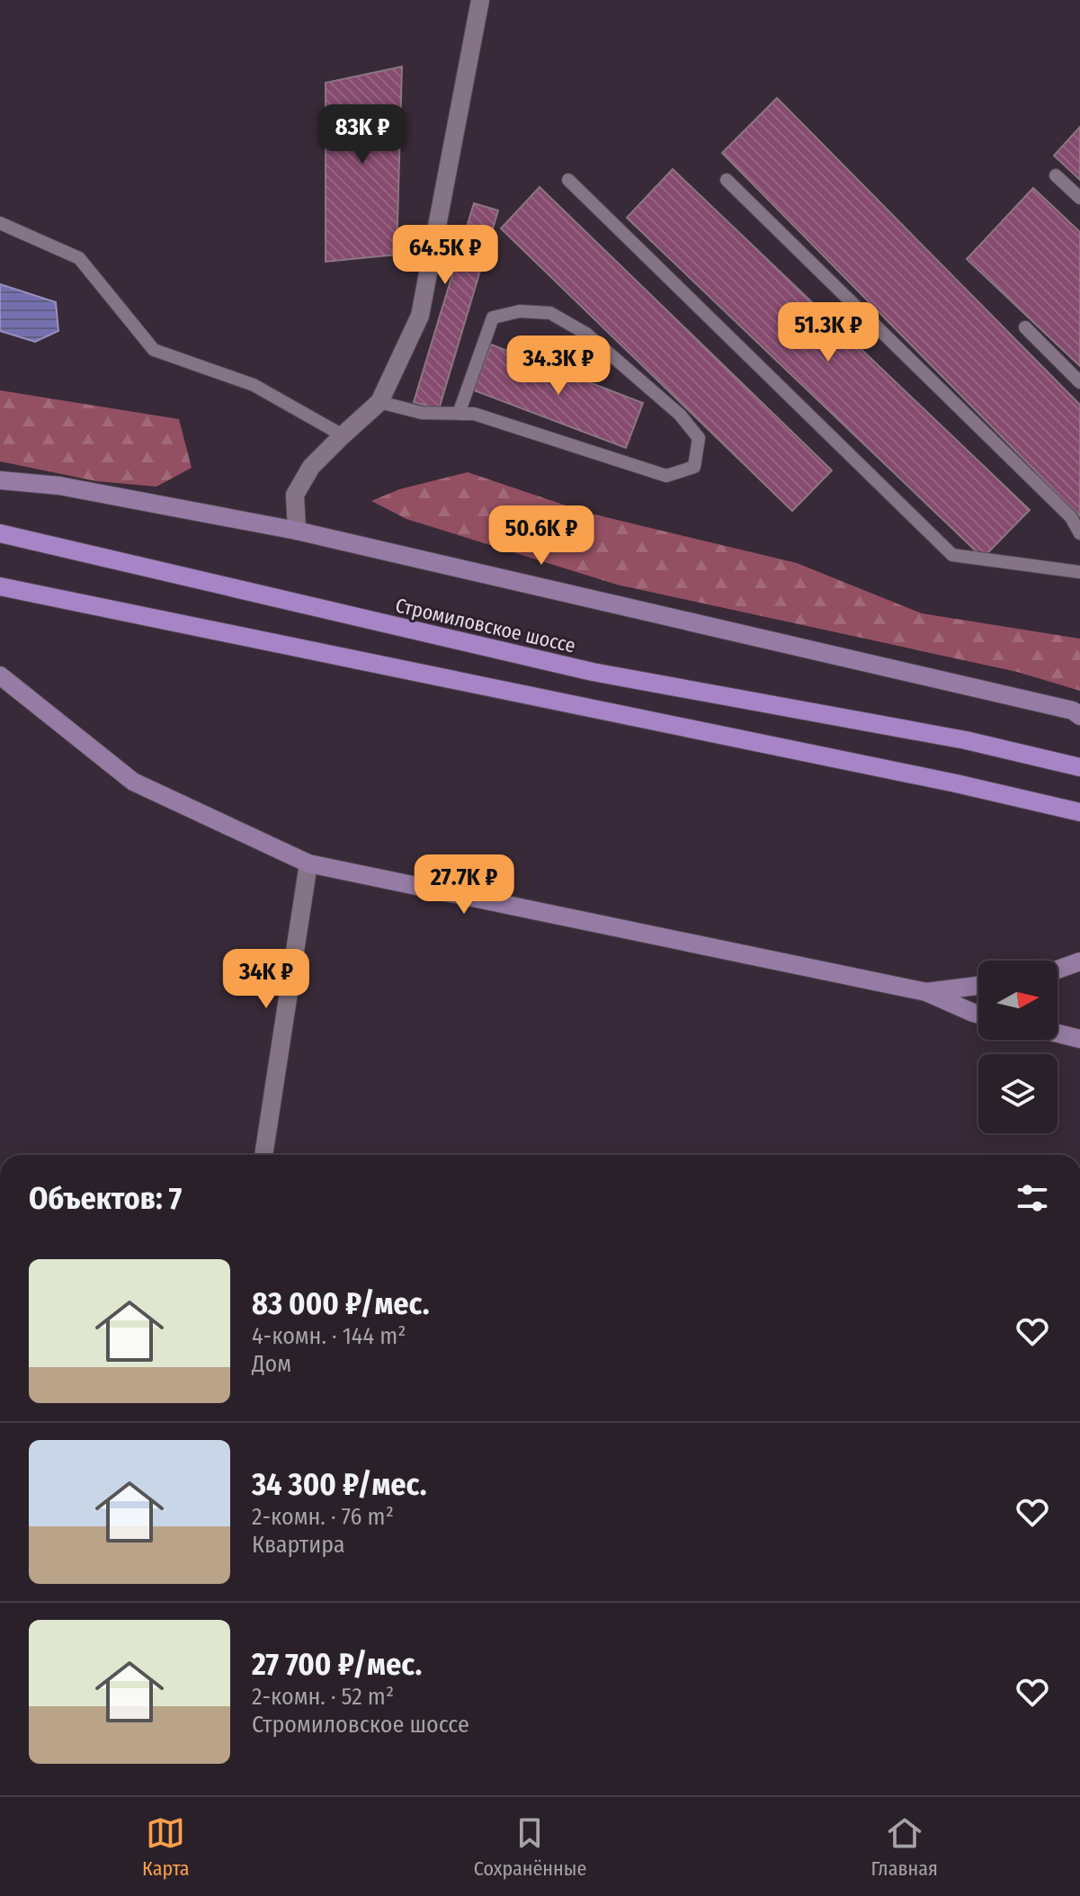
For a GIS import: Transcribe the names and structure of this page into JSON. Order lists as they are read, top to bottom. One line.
{"streets":{"main road":["Стромиловское шоссе"]},"north":"right","page":{"price":["83K ₽","64.5K ₽","51.3K ₽","34.3K ₽","50.6K ₽","27.7K ₽","34K ₽"],"heading":"Объектов: 7","list":[{"name":"83 000 ₽/мес.","note":"4-комн. · 144 m² · Дом"},{"name":"34 300 ₽/мес.","note":"2-комн. · 76 m² · Квартира"},{"name":"27 700 ₽/мес.","note":"2-комн. · 52 m² · Стромиловское шоссе"}],"tabs":["Карта","Сохранённые","Главная"]}}
